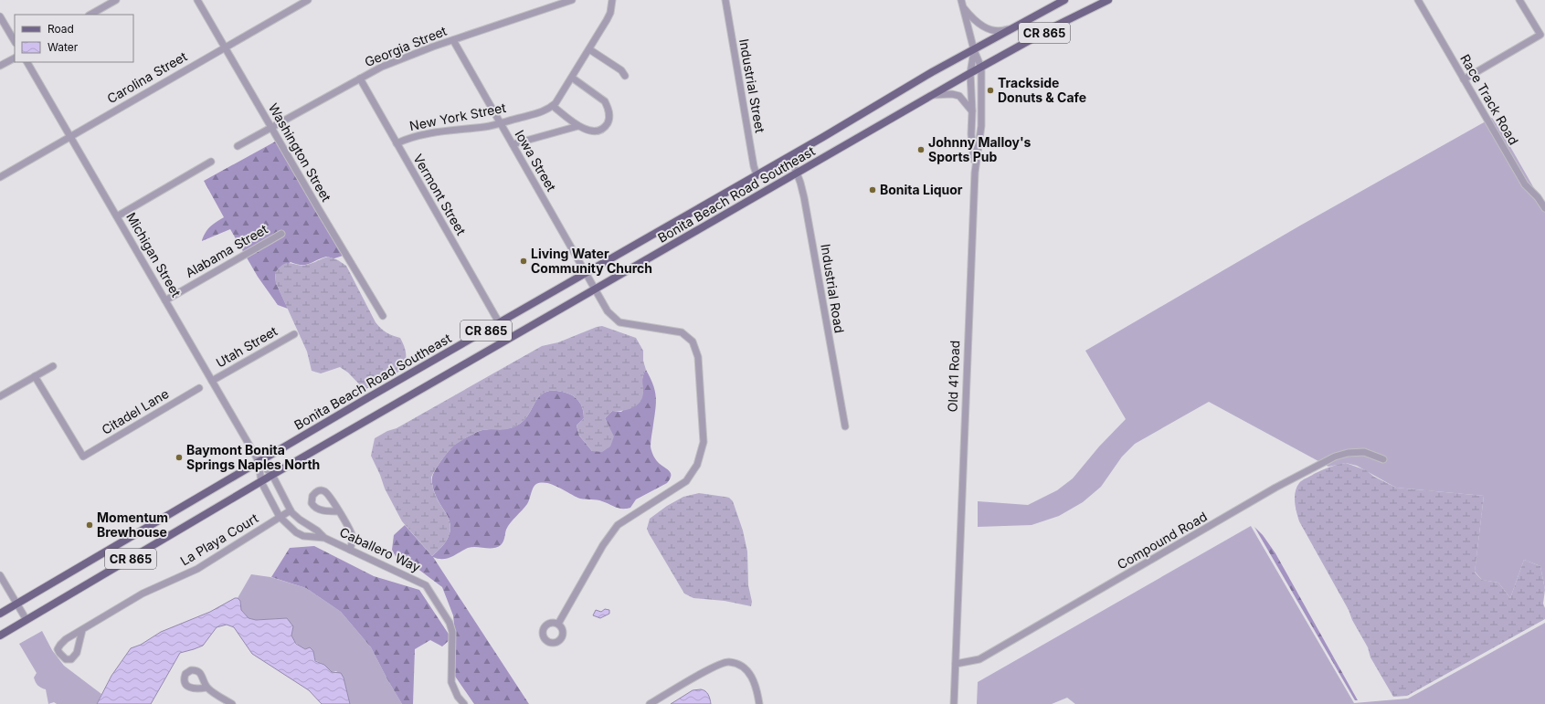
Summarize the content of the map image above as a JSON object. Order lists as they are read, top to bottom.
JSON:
{
  "streets": {
    "main road": ["CR 865", "Bonita Beach Road Southeast"],
    "street": [
      "Georgia Street",
      "Carolina Street",
      "Industrial Street",
      "Race Track Road",
      "New York Street",
      "Washington Street",
      "Iowa Street",
      "Vermont Street",
      "Alabama Street",
      "Michigan Street",
      "Industrial Road",
      "Utah Street",
      "Old 41 Road",
      "Citadel Lane",
      "La Playa Court",
      "Compound Road",
      "Caballero Way"
    ]
  },
  "crossings": [
    ["Georgia Street", "Washington Street"],
    ["Georgia Street", "Iowa Street"],
    ["Georgia Street", "Vermont Street"],
    ["Carolina Street", "Washington Street"],
    ["Carolina Street", "Michigan Street"],
    ["Industrial Street", "Bonita Beach Road Southeast"],
    ["New York Street", "Iowa Street"],
    ["New York Street", "Vermont Street"],
    ["Iowa Street", "Bonita Beach Road Southeast"],
    ["Vermont Street", "Bonita Beach Road Southeast"],
    ["Bonita Beach Road Southeast", "Michigan Street"],
    ["Bonita Beach Road Southeast", "Industrial Road"],
    ["Bonita Beach Road Southeast", "Old 41 Road"],
    ["Bonita Beach Road Southeast", "Caballero Way"],
    ["Alabama Street", "Michigan Street"],
    ["Michigan Street", "Utah Street"],
    ["Michigan Street", "Caballero Way"],
    ["Old 41 Road", "Compound Road"],
    ["La Playa Court", "Caballero Way"]
  ],
  "places": [
    "Trackside Donuts & Cafe",
    "Johnny Malloy's Sports Pub",
    "Bonita Liquor",
    "Living Water Community Church",
    "Baymont Bonita Springs Naples North",
    "Momentum Brewhouse"
  ],
  "legend": ["Road", "Water"]
}
